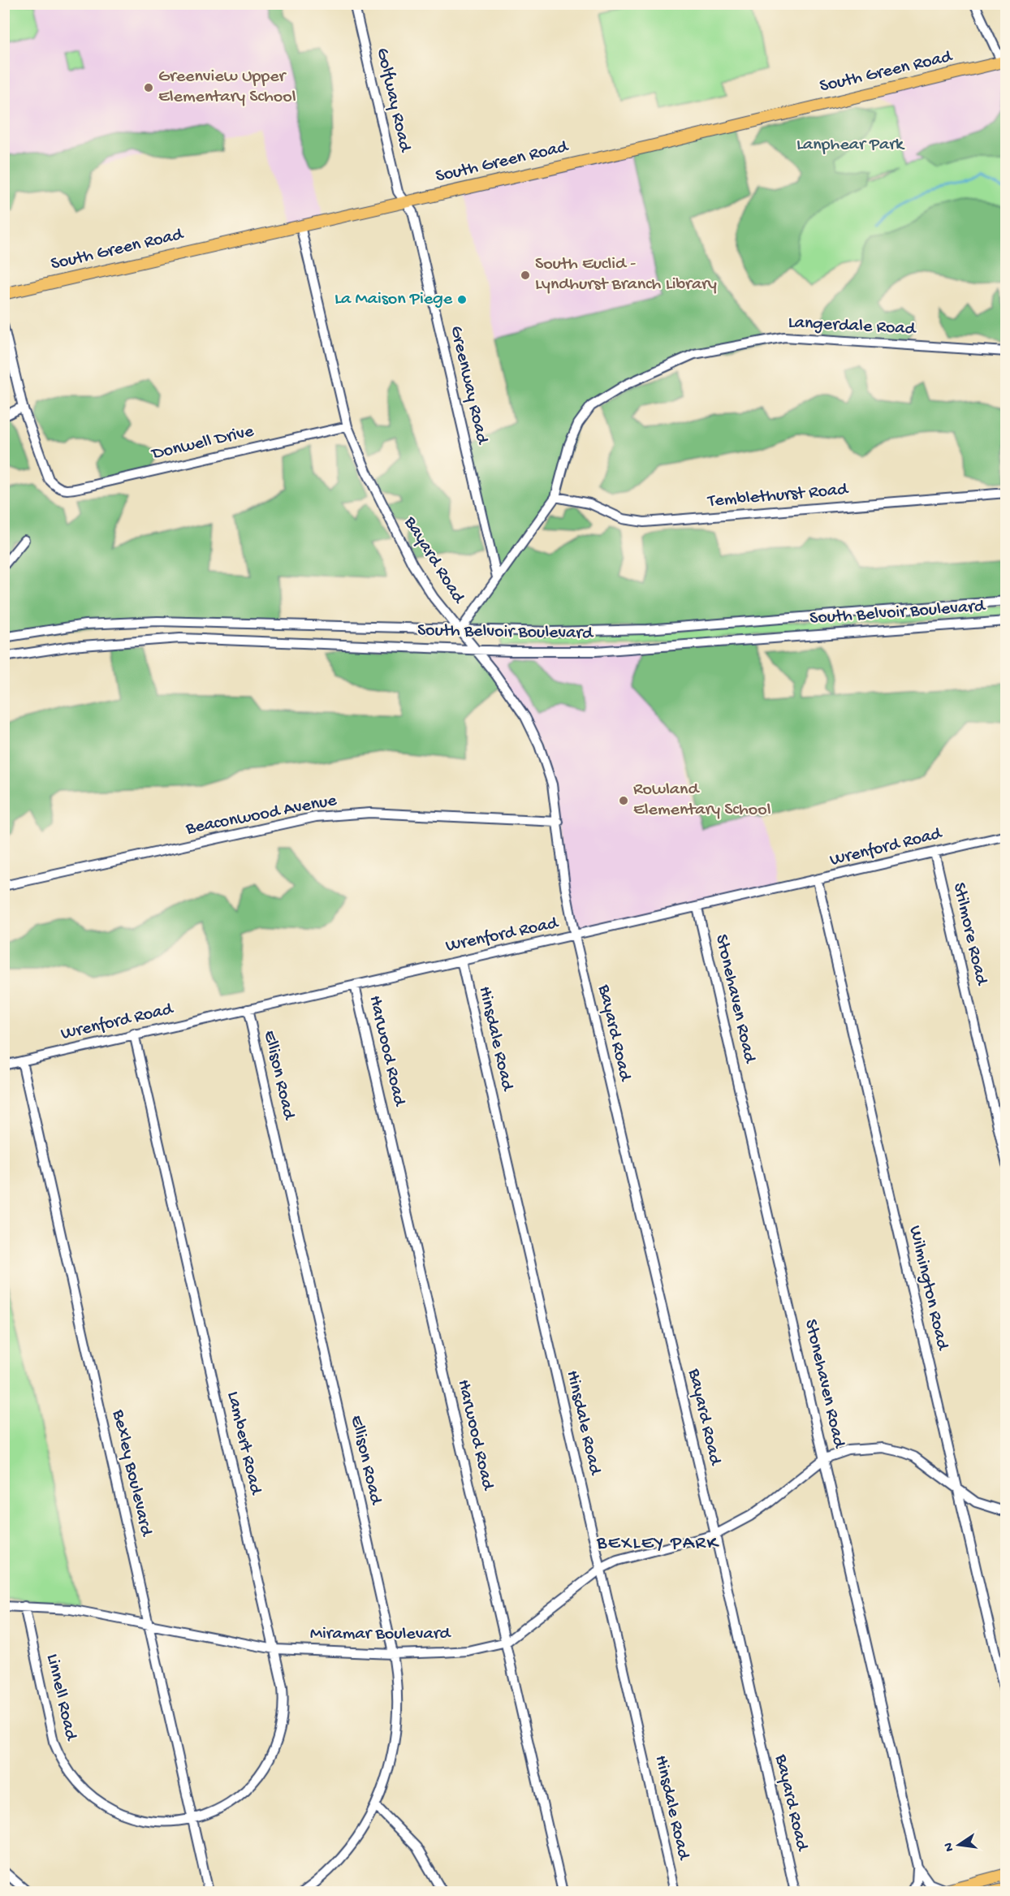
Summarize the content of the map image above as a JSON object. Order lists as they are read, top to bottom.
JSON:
{
  "streets": {
    "main road": ["South Green Road"],
    "street": [
      "Golfway Road",
      "Langerdale Road",
      "Greenway Road",
      "Donwell Drive",
      "Temblethurst Road",
      "Bayard Road",
      "South Belvoir Boulevard",
      "Beaconwood Avenue",
      "Wrenford Road",
      "Stilmore Road",
      "Stonehaven Road",
      "Hinsdale Road",
      "Harwood Road",
      "Ellison Road",
      "Wilmington Road",
      "Lambert Road",
      "Bexley Boulevard",
      "Miramar Boulevard",
      "Linnell Road"
    ]
  },
  "crossings": [
    ["South Green Road", "Golfway Road"],
    ["South Green Road", "Greenway Road"],
    ["South Green Road", "Bayard Road"],
    ["Golfway Road", "Greenway Road"],
    ["Langerdale Road", "Greenway Road"],
    ["Langerdale Road", "Temblethurst Road"],
    ["Langerdale Road", "Bayard Road"],
    ["Langerdale Road", "South Belvoir Boulevard"],
    ["Donwell Drive", "Bayard Road"],
    ["Bayard Road", "South Belvoir Boulevard"],
    ["Bayard Road", "Beaconwood Avenue"],
    ["Bayard Road", "Wrenford Road"],
    ["Bayard Road", "Miramar Boulevard"],
    ["Wrenford Road", "Stilmore Road"],
    ["Wrenford Road", "Stonehaven Road"],
    ["Wrenford Road", "Hinsdale Road"],
    ["Wrenford Road", "Harwood Road"],
    ["Wrenford Road", "Ellison Road"],
    ["Wrenford Road", "Wilmington Road"],
    ["Wrenford Road", "Lambert Road"],
    ["Wrenford Road", "Bexley Boulevard"],
    ["Stonehaven Road", "Miramar Boulevard"],
    ["Hinsdale Road", "Miramar Boulevard"],
    ["Harwood Road", "Miramar Boulevard"],
    ["Ellison Road", "Miramar Boulevard"],
    ["Wilmington Road", "Miramar Boulevard"],
    ["Lambert Road", "Bexley Boulevard"],
    ["Lambert Road", "Miramar Boulevard"],
    ["Lambert Road", "Linnell Road"],
    ["Bexley Boulevard", "Miramar Boulevard"],
    ["Bexley Boulevard", "Linnell Road"],
    ["Miramar Boulevard", "Linnell Road"]
  ],
  "districts": ["BEXLEY PARK"],
  "parks": ["Lanphear Park"],
  "places": [
    "Greenview Upper Elementary School",
    "South Euclid - Lyndhurst Branch Library",
    "La Maison Piege",
    "Rowland Elementary School"
  ],
  "north": "left"
}
